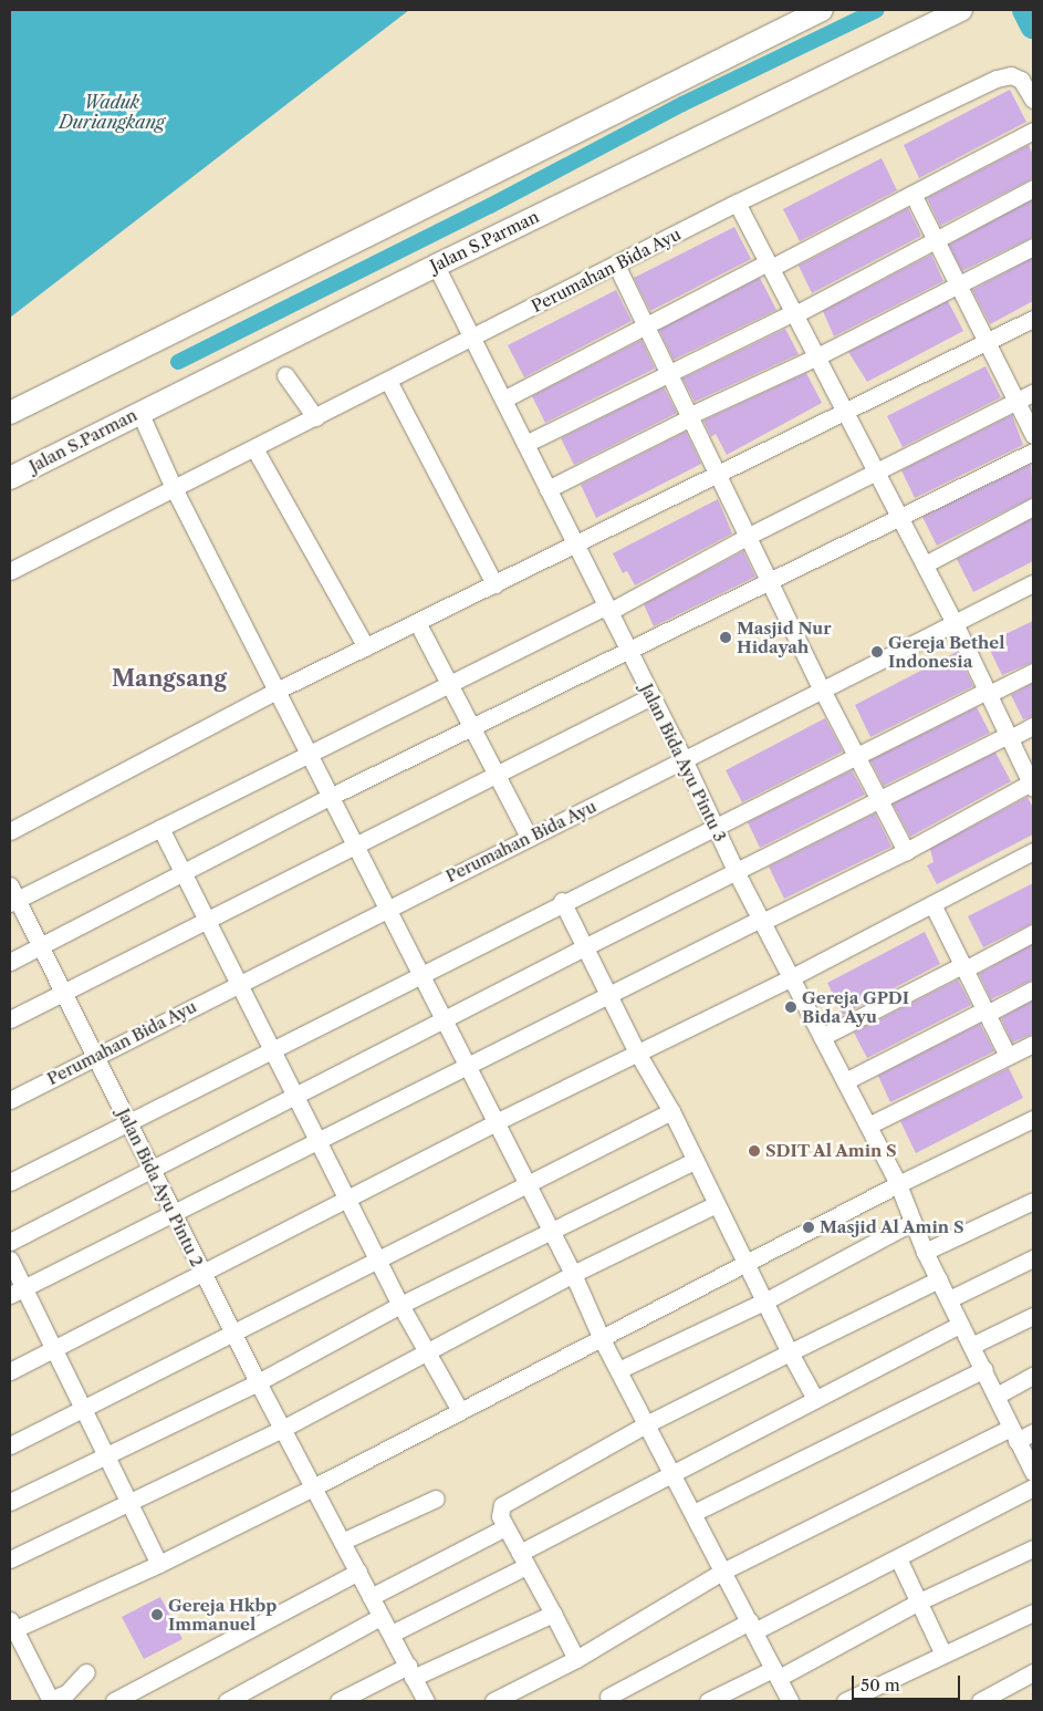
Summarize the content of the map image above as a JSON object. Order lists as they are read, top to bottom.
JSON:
{
  "streets": {
    "main road": ["Jalan S.Parman"],
    "street": ["Perumahan Bida Ayu", "Jalan Bida Ayu Pintu 3", "Jalan Bida Ayu Pintu 2"]
  },
  "crossings": [
    ["Jalan S.Parman", "Jalan Bida Ayu Pintu 3"],
    ["Perumahan Bida Ayu", "Jalan Bida Ayu Pintu 3"],
    ["Perumahan Bida Ayu", "Jalan Bida Ayu Pintu 2"]
  ],
  "districts": ["Mangsang"],
  "water": ["Waduk Duriangkang"],
  "places": [
    "Masjid Nur Hidayah",
    "Gereja Bethel Indonesia",
    "Gereja GPDI Bida Ayu",
    "SDIT Al Amin S",
    "Masjid Al Amin S",
    "Gereja Hkbp Immanuel"
  ],
  "scale_bar": "50 m"
}
